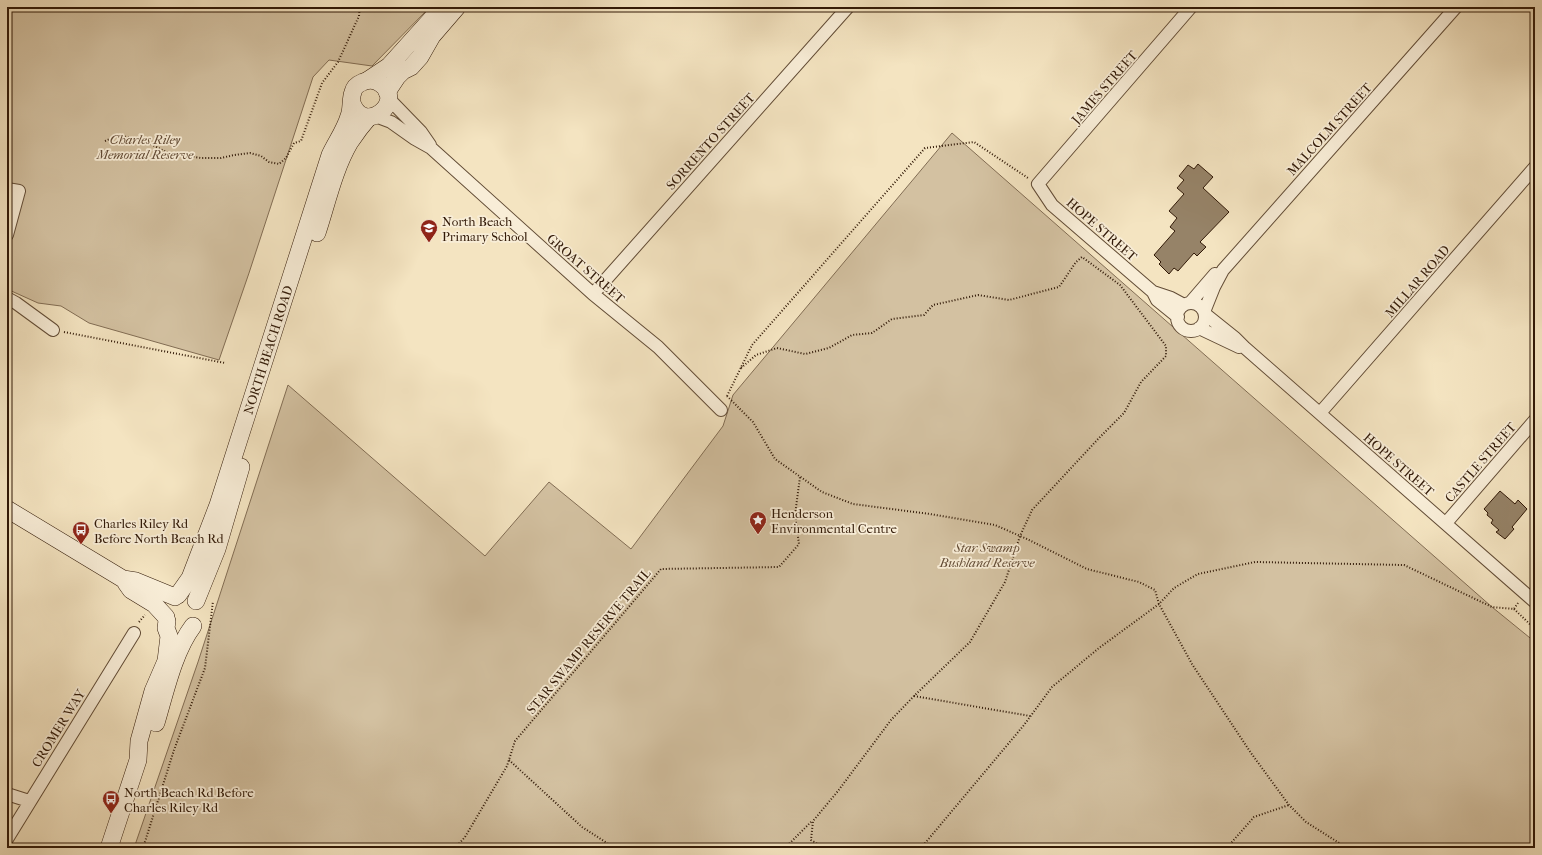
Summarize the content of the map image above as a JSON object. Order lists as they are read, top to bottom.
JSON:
{
  "streets": {
    "main road": ["NORTH BEACH ROAD"],
    "street": [
      "JAMES STREET",
      "MALCOLM STREET",
      "SORRENTO STREET",
      "HOPE STREET",
      "GROAT STREET",
      "MILLAR ROAD",
      "CASTLE STREET",
      "CROMER WAY"
    ],
    "path": ["STAR SWAMP RESERVE TRAIL"]
  },
  "crossings": [
    ["JAMES STREET", "HOPE STREET"],
    ["MALCOLM STREET", "HOPE STREET"],
    ["SORRENTO STREET", "GROAT STREET"],
    ["HOPE STREET", "MILLAR ROAD"],
    ["HOPE STREET", "CASTLE STREET"],
    ["GROAT STREET", "NORTH BEACH ROAD"]
  ],
  "parks": ["Charles Riley Memorial Reserve", "Star Swamp Bushland Reserve"],
  "places": {
    "school or university": ["North Beach Primary School"],
    "place": ["Henderson Environmental Centre"],
    "bus stop": ["Charles Riley Rd Before North Beach Rd", "North Beach Rd Before Charles Riley Rd"]
  }
}
